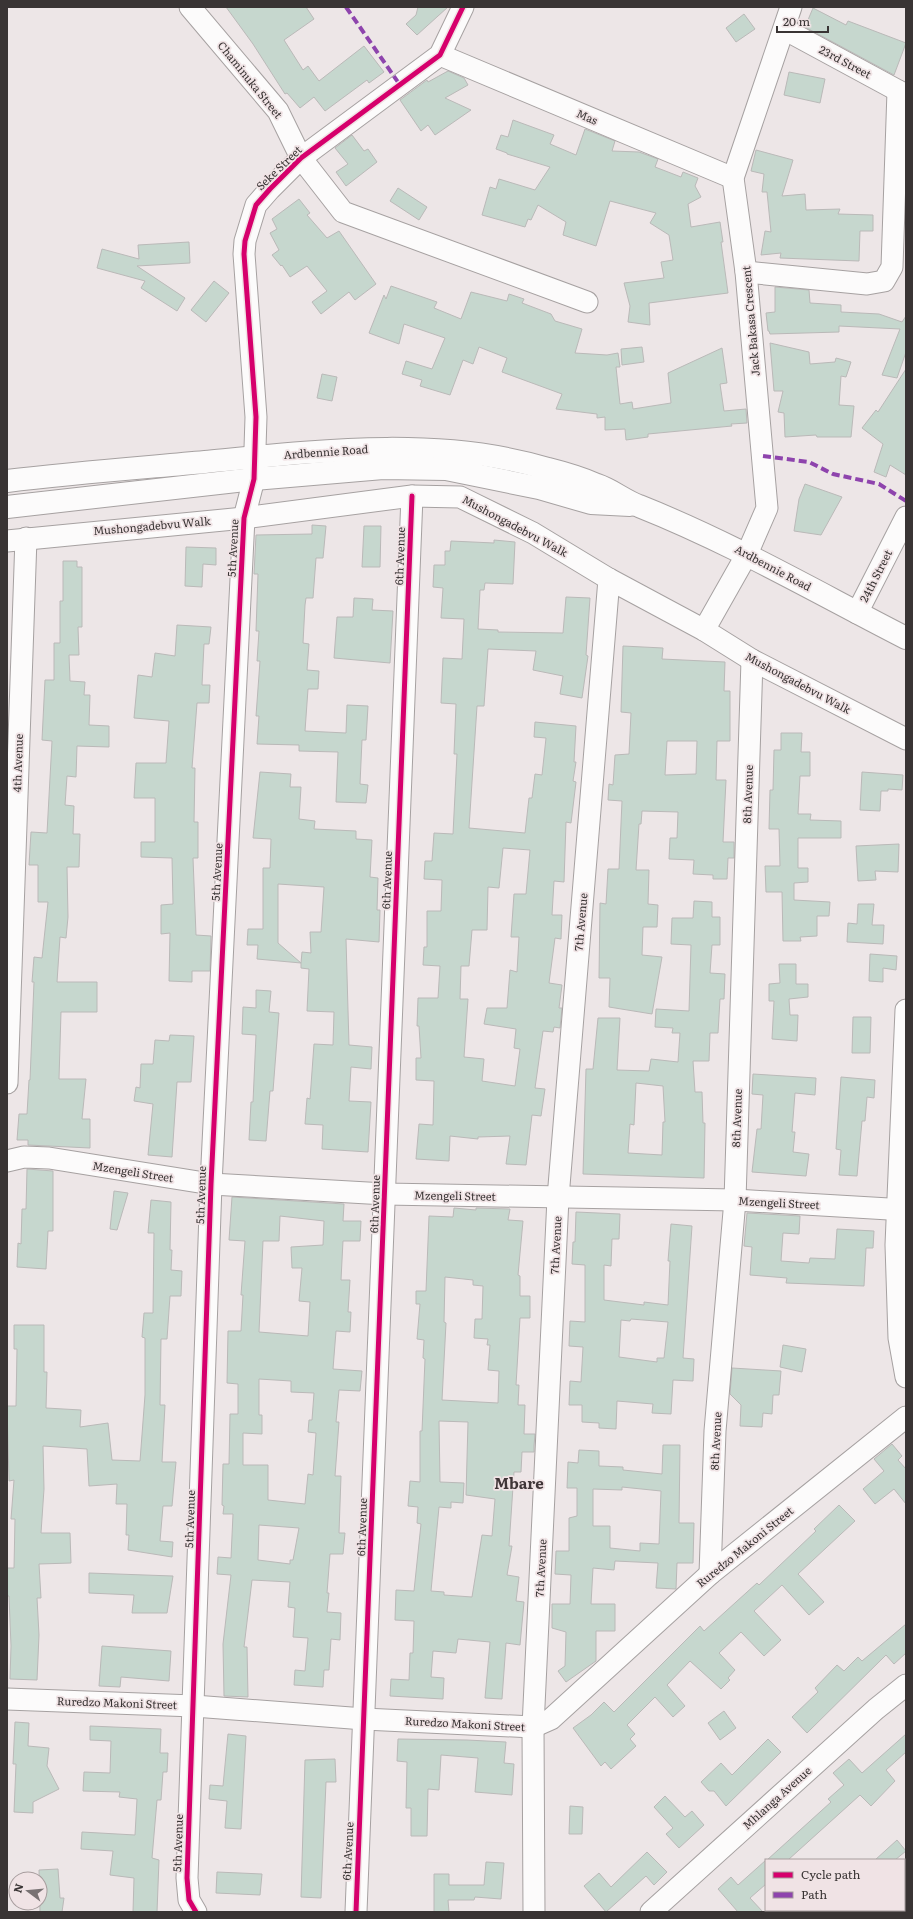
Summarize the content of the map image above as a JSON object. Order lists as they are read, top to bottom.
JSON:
{
  "streets": {
    "main road": ["Ardbennie Road"],
    "street": [
      "23rd Street",
      "Chaminuka Street",
      "Mas",
      "Seke Street",
      "Jack Bakasa Crescent",
      "Mushongadebvu Walk",
      "5th Avenue",
      "6th Avenue",
      "24th Street",
      "4th Avenue",
      "8th Avenue",
      "7th Avenue",
      "Mzengeli Street",
      "Ruredzo Makoni Street",
      "Mhlanga Avenue"
    ]
  },
  "crossings": [
    ["23rd Street", "Jack Bakasa Crescent"],
    ["Chaminuka Street", "Seke Street"],
    ["Mas", "Seke Street"],
    ["Mas", "Jack Bakasa Crescent"],
    ["Seke Street", "Ardbennie Road"],
    ["Seke Street", "5th Avenue"],
    ["Jack Bakasa Crescent", "Ardbennie Road"],
    ["Jack Bakasa Crescent", "Mushongadebvu Walk"],
    ["Ardbennie Road", "5th Avenue"],
    ["Ardbennie Road", "24th Street"],
    ["Mushongadebvu Walk", "5th Avenue"],
    ["Mushongadebvu Walk", "6th Avenue"],
    ["Mushongadebvu Walk", "4th Avenue"],
    ["Mushongadebvu Walk", "8th Avenue"],
    ["Mushongadebvu Walk", "7th Avenue"],
    ["5th Avenue", "Mzengeli Street"],
    ["5th Avenue", "Ruredzo Makoni Street"],
    ["6th Avenue", "Mzengeli Street"],
    ["6th Avenue", "Ruredzo Makoni Street"],
    ["8th Avenue", "Mzengeli Street"],
    ["8th Avenue", "Ruredzo Makoni Street"],
    ["7th Avenue", "Mzengeli Street"],
    ["7th Avenue", "Ruredzo Makoni Street"]
  ],
  "districts": ["Mbare"],
  "legend": ["Cycle path", "Path"],
  "scale_bar": "20 m",
  "north": "left"
}
